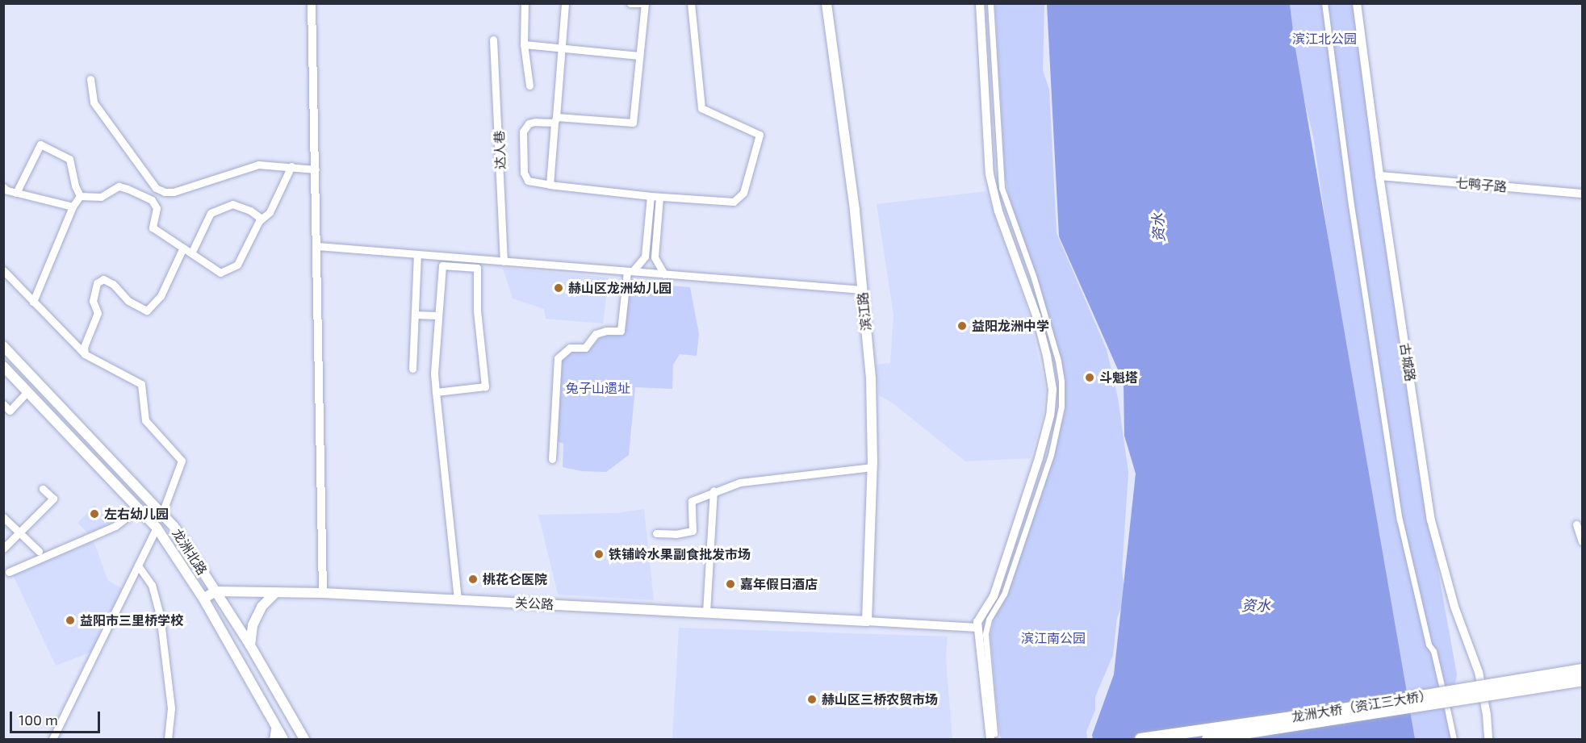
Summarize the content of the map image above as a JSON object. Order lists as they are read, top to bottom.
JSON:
{
  "streets": {
    "main road": [
      "滨江路",
      "龙洲北路",
      "关公路",
      "龙洲大桥（资江三大桥）"
    ],
    "street": ["达人巷", "七鸭子路", "古城路"]
  },
  "crossings": [
    ["七鸭子路", "古城路"],
    ["滨江路", "关公路"],
    ["龙洲北路", "关公路"]
  ],
  "water": ["资水"],
  "parks": ["滨江北公园", "兔子山遗址", "滨江南公园"],
  "places": [
    "赫山区龙洲幼儿园",
    "益阳龙洲中学",
    "斗魁塔",
    "左右幼儿园",
    "铁铺岭水果副食批发市场",
    "桃花仑医院",
    "嘉年假日酒店",
    "益阳市三里桥学校",
    "赫山区三桥农贸市场"
  ],
  "scale_bar": "100 m"
}
